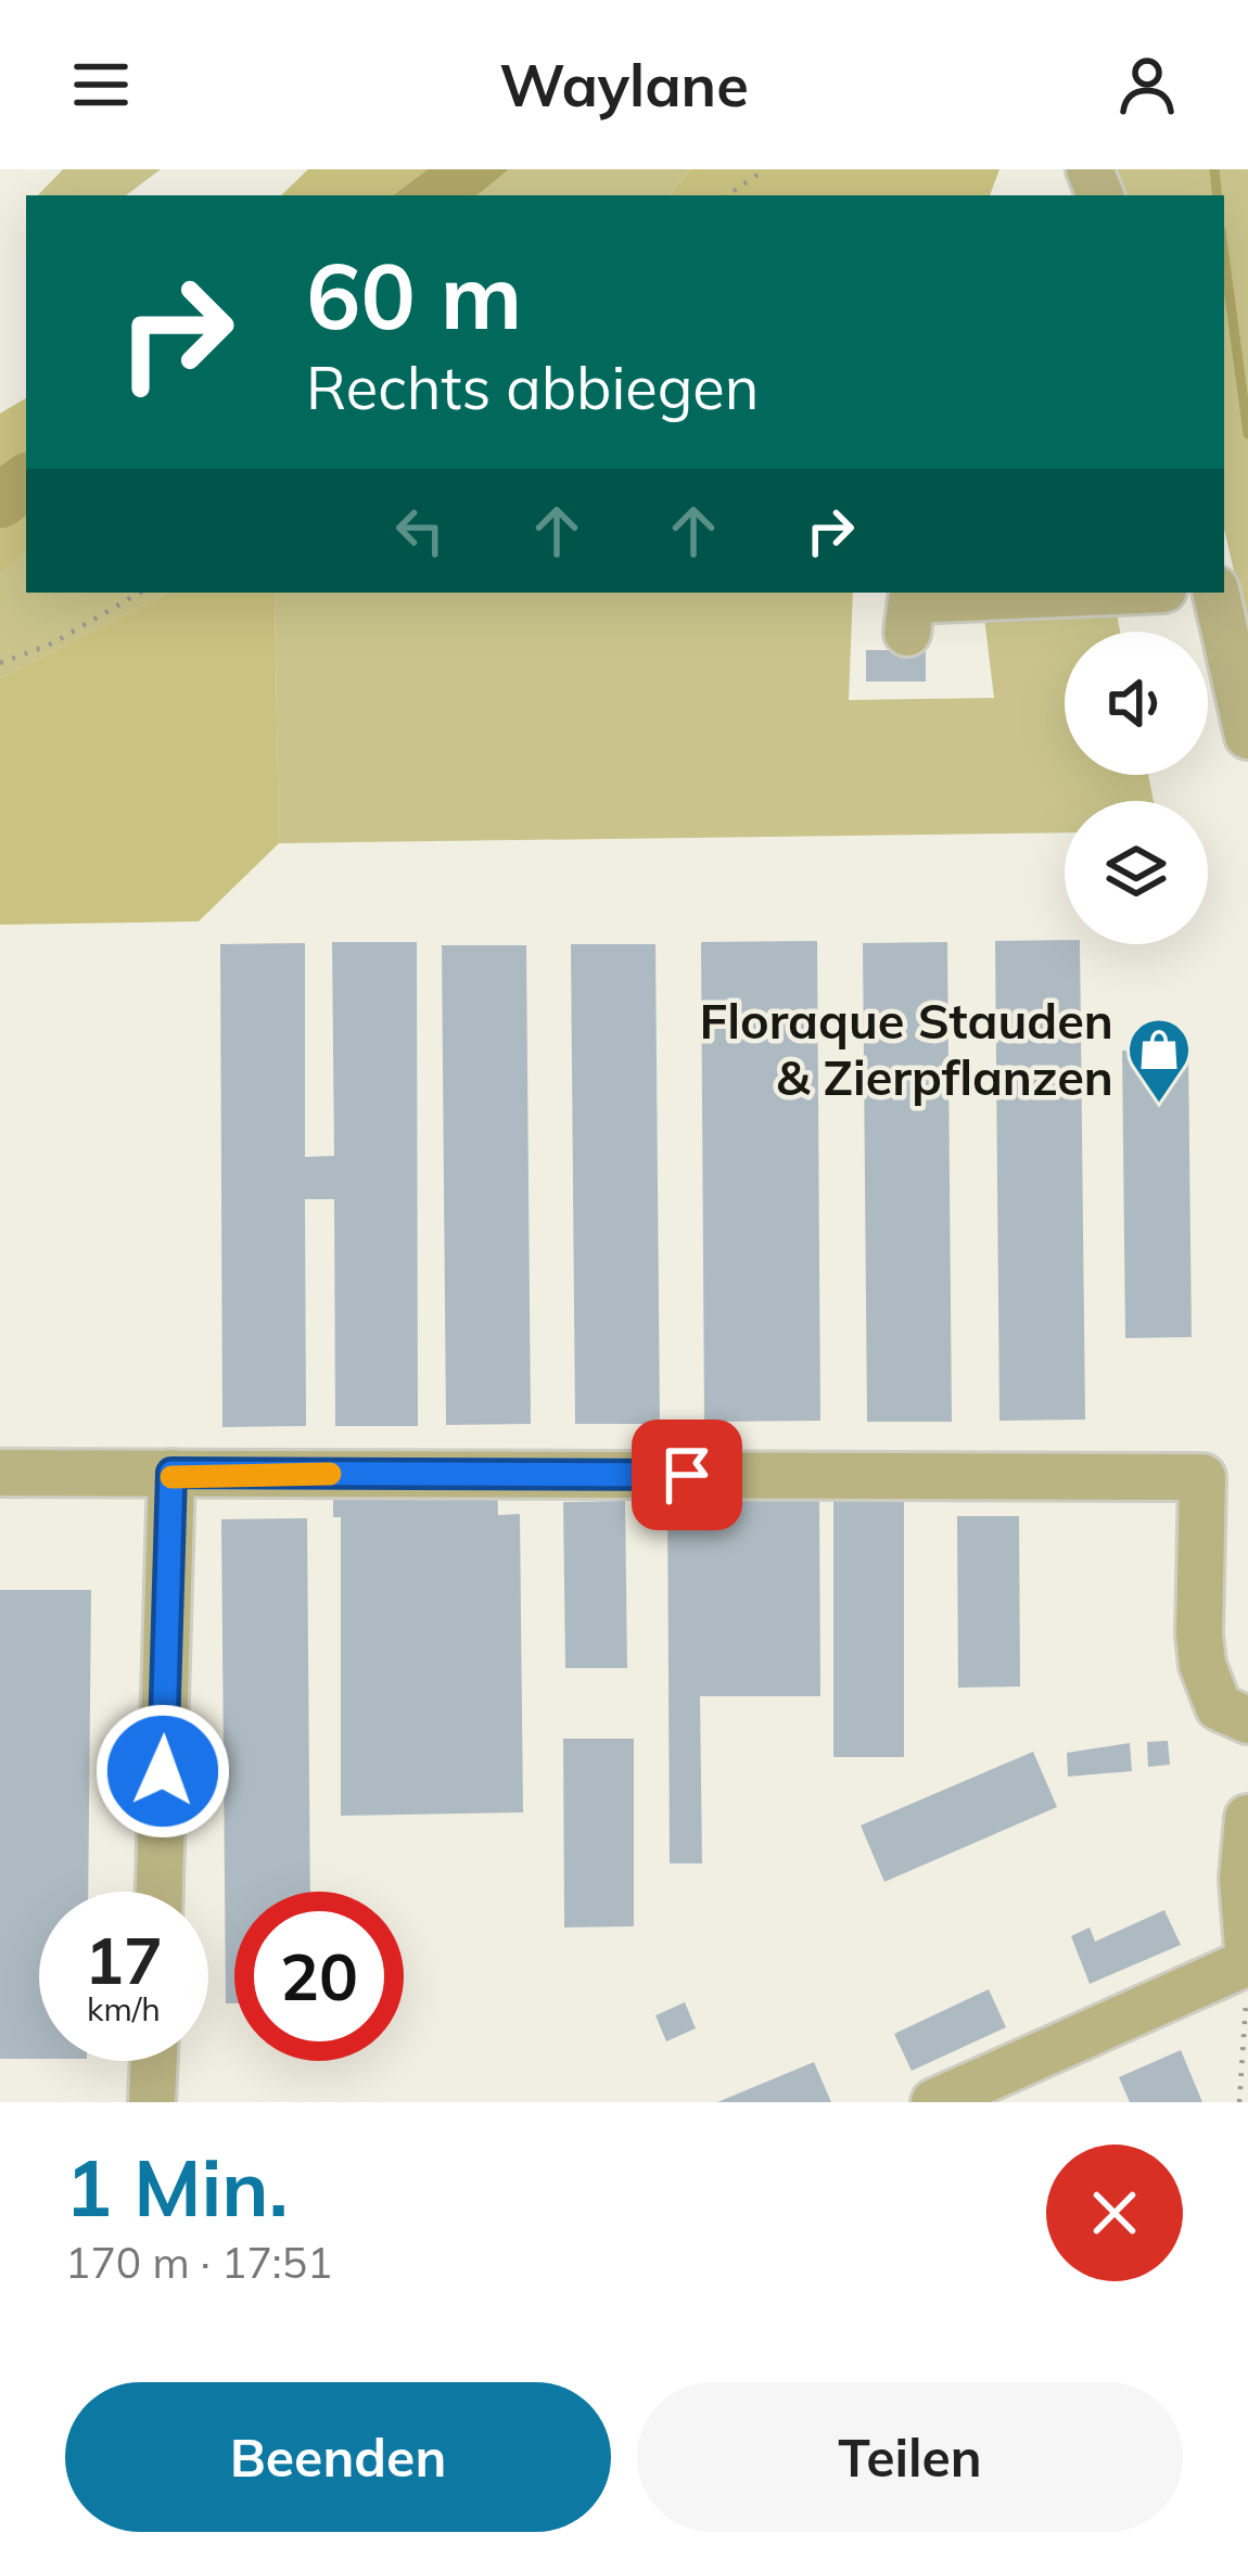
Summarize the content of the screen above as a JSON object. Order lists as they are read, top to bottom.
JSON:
{
  "places": {
    "shop": ["Floraque Stauden & Zierpflanzen"]
  },
  "page": {
    "header": "Waylane",
    "turn": ["60 m", "Rechts abbiegen"],
    "speed": "17 km/h",
    "limit": "20",
    "heading": ["1 Min.", "170 m · 17:51"],
    "buttons": ["Beenden", "Teilen"]
  }
}
